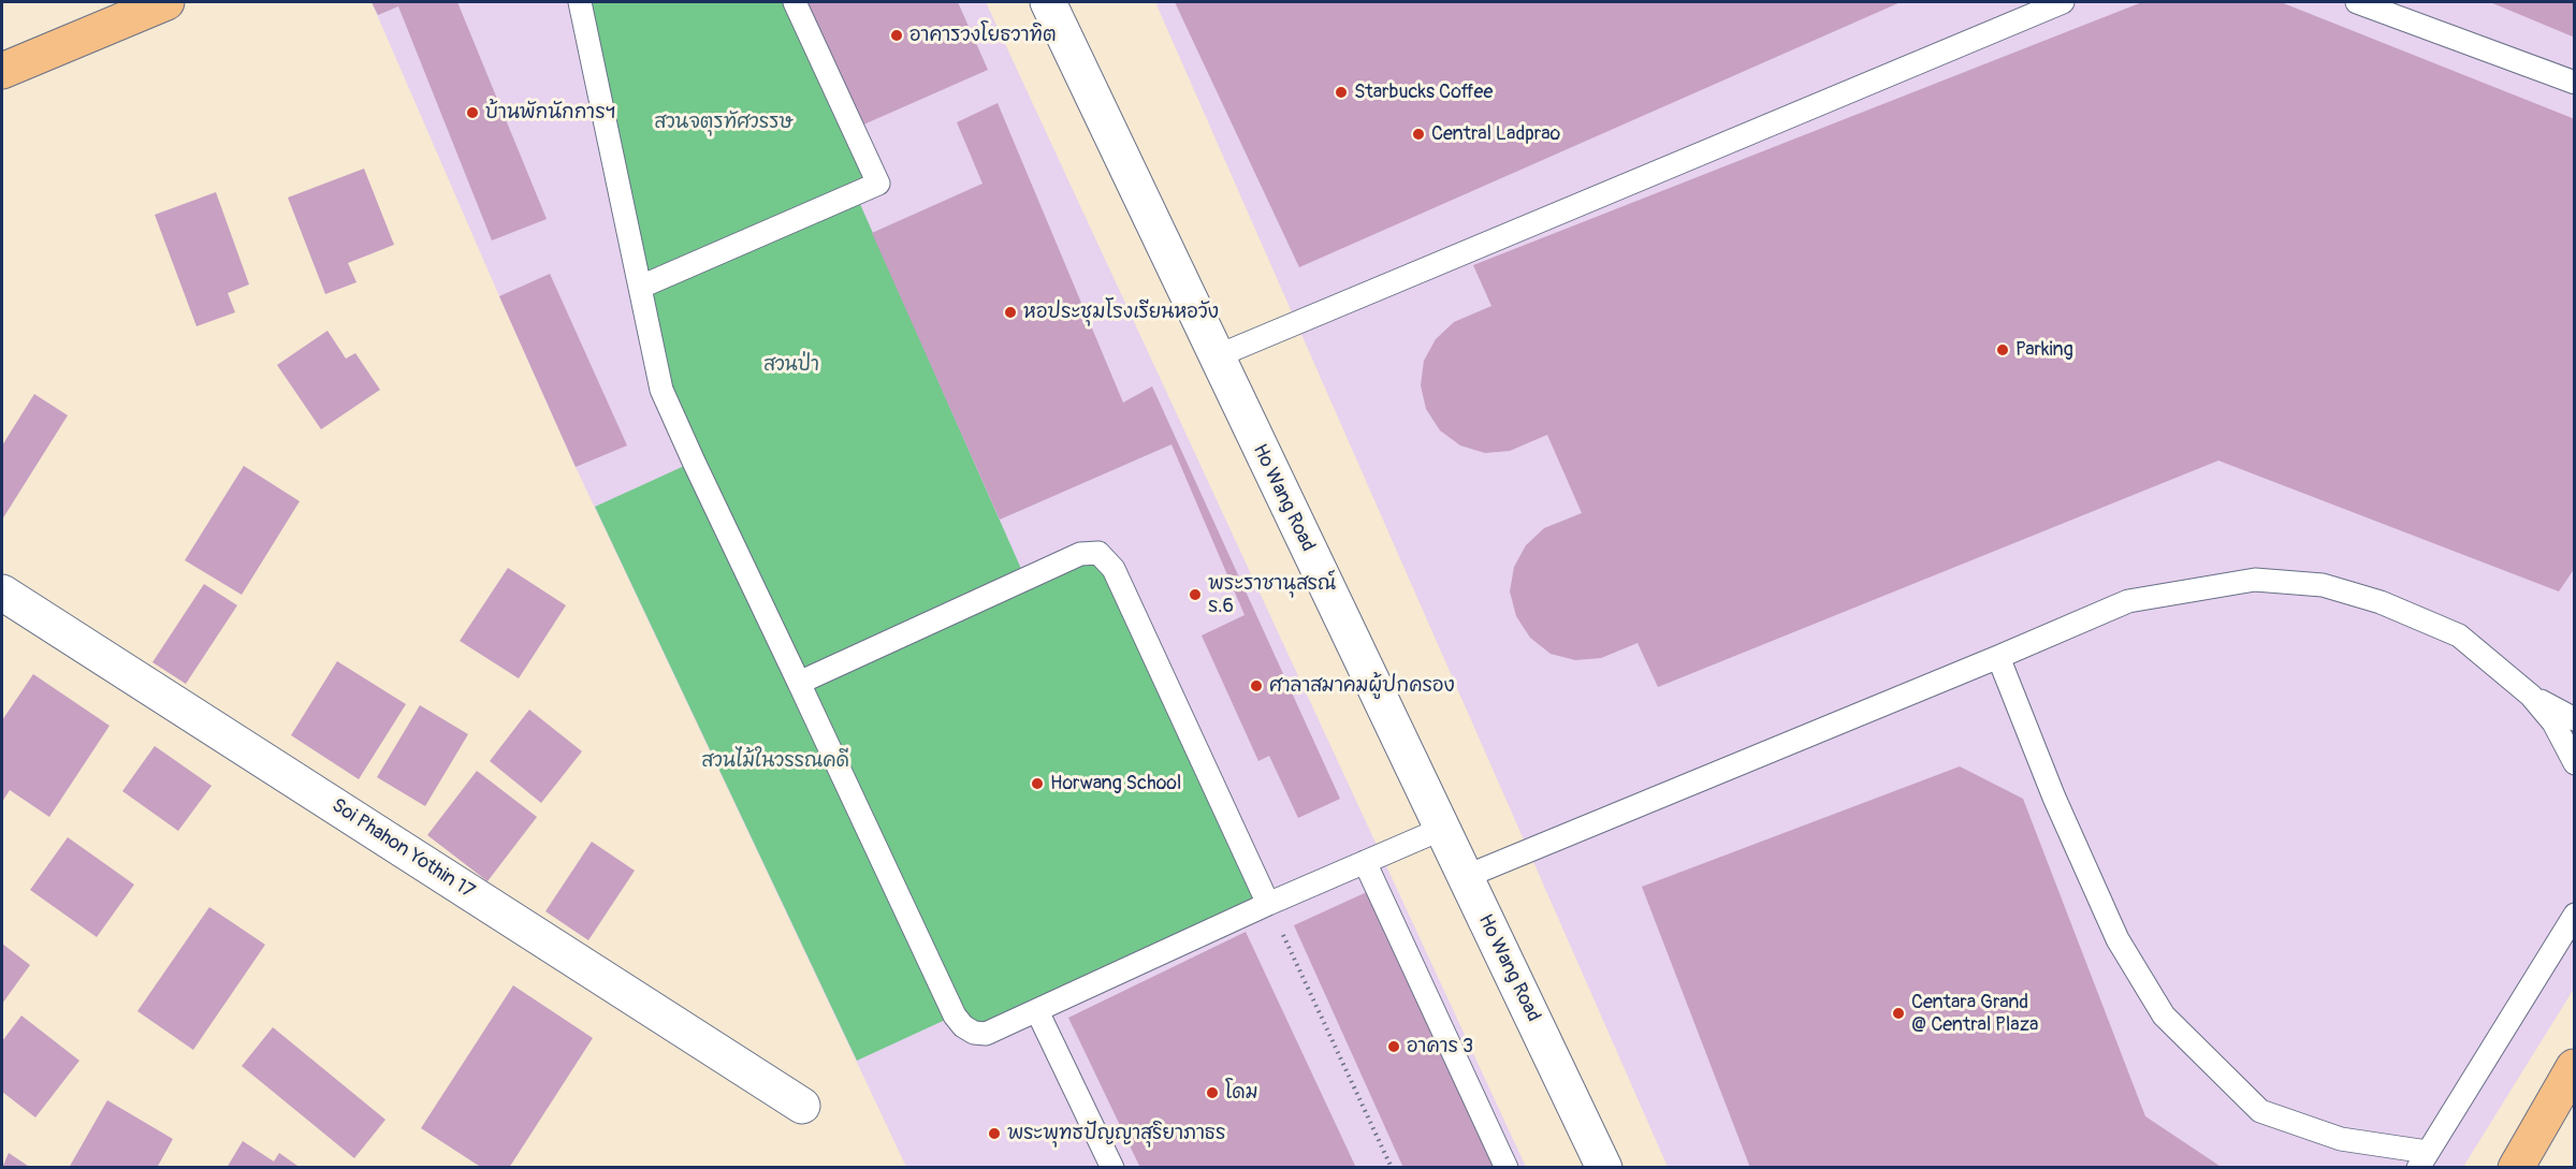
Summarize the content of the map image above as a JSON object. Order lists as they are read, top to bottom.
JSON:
{
  "streets": {
    "street": ["Ho Wang Road", "Soi Phahon Yothin 17"]
  },
  "parks": ["สวนจตุรทัศวรรษ", "สวนป่า", "สวนไม้ในวรรณคดี"],
  "places": [
    "อาคารวงโยธวาทิต",
    "Starbucks Coffee",
    "บ้านพักนักการฯ",
    "Central Ladprao",
    "หอประชุมโรงเรียนหอวัง",
    "Parking",
    "พระราชานุสรณ์ ร.6",
    "ศาลาสมาคมผู้ปกครอง",
    "Horwang School",
    "Centara Grand @ Central Plaza",
    "อาคาร 3",
    "โดม",
    "พระพุทธปัญญาสุริยาภาธร"
  ]
}
